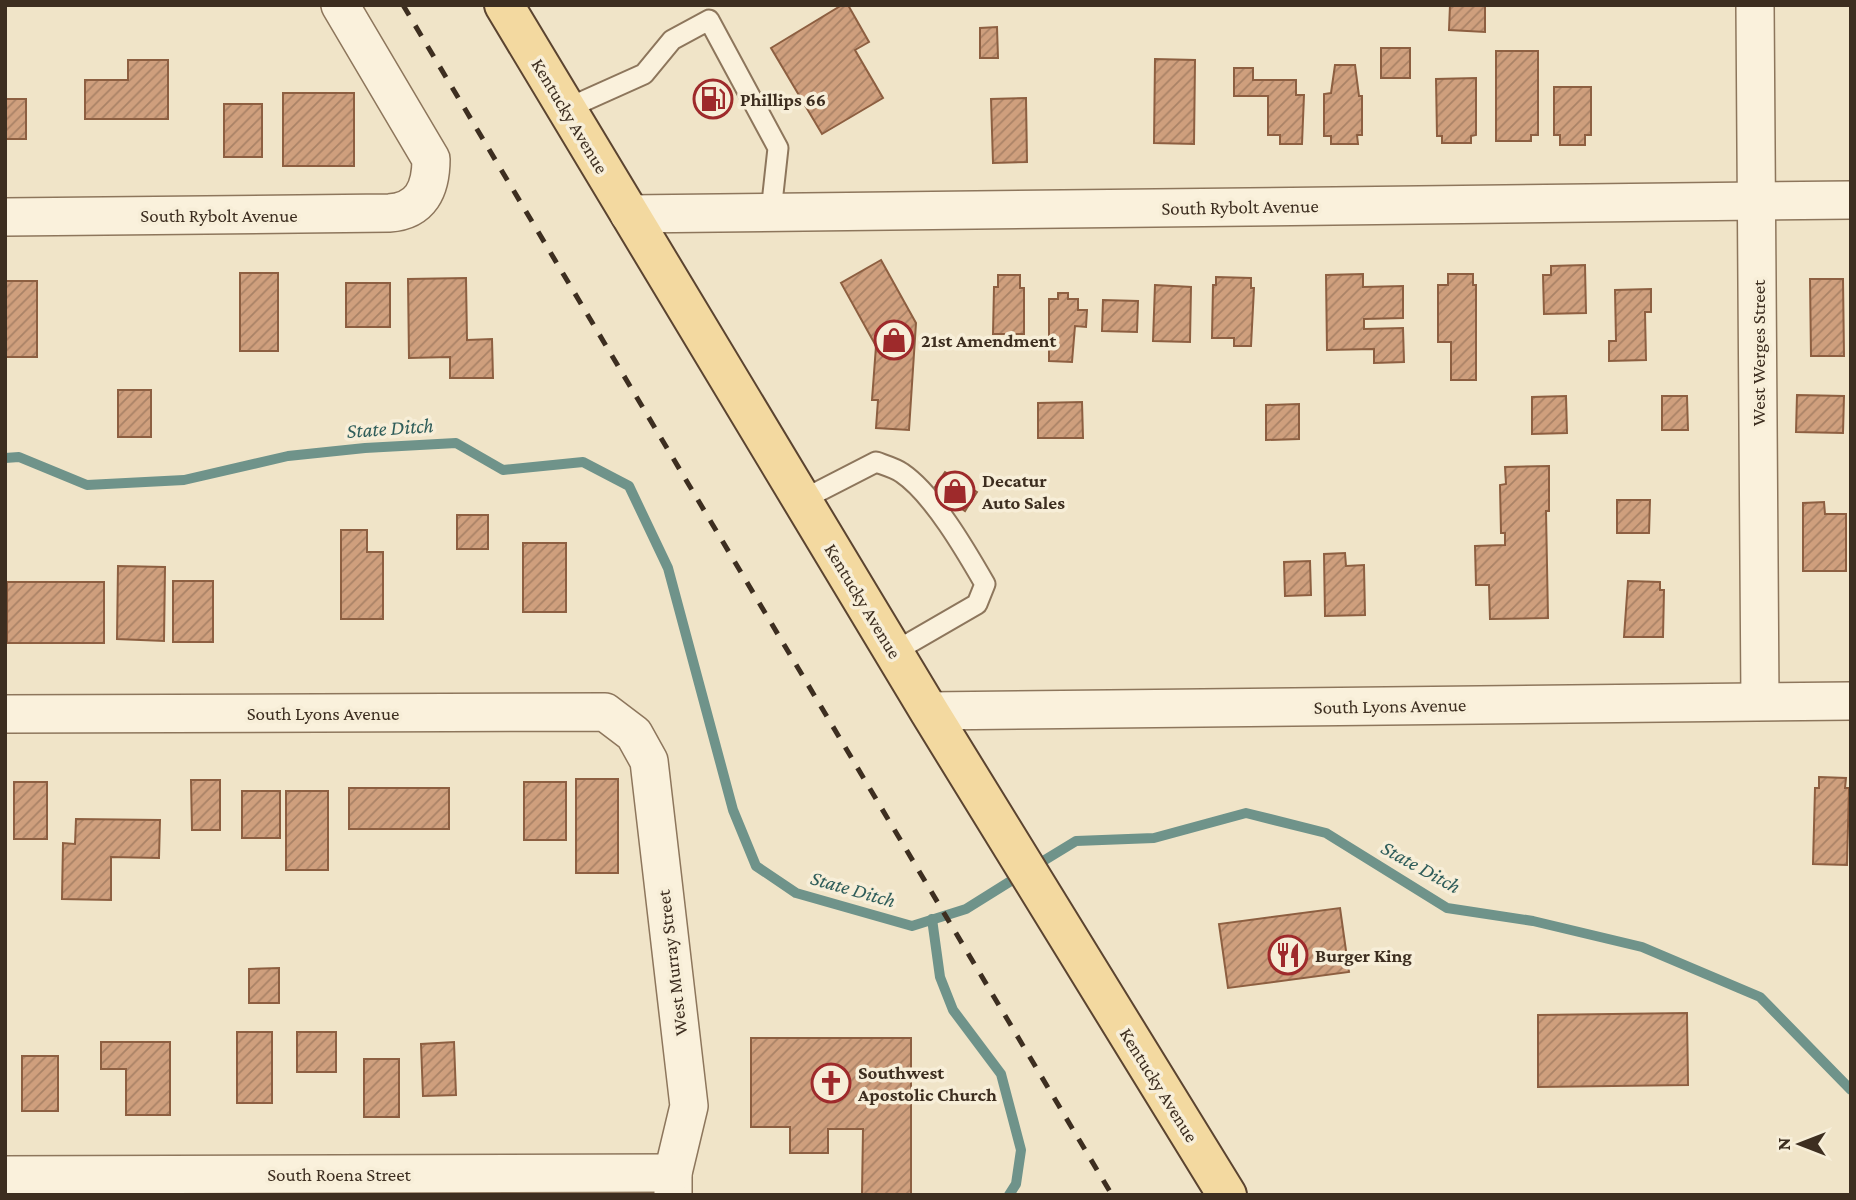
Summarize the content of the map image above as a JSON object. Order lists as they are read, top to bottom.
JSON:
{
  "streets": {
    "main road": ["Kentucky Avenue"],
    "street": [
      "South Rybolt Avenue",
      "West Werges Street",
      "South Lyons Avenue",
      "West Murray Street",
      "South Roena Street"
    ]
  },
  "crossings": [
    ["Kentucky Avenue", "South Rybolt Avenue"],
    ["Kentucky Avenue", "South Lyons Avenue"],
    ["South Rybolt Avenue", "West Werges Street"],
    ["West Werges Street", "South Lyons Avenue"],
    ["South Lyons Avenue", "West Murray Street"],
    ["West Murray Street", "South Roena Street"]
  ],
  "water": ["State Ditch"],
  "places": {
    "fuel station": ["Phillips 66"],
    "shop": ["21st Amendment", "Decatur Auto Sales"],
    "restaurant": ["Burger King"],
    "church": ["Southwest Apostolic Church"]
  },
  "north": "left"
}
